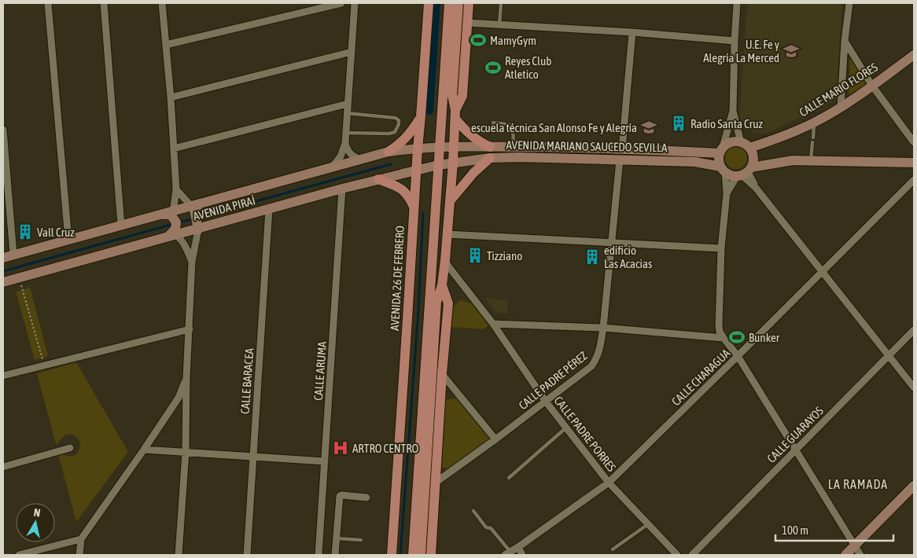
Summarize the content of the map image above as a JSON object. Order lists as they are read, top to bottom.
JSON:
{
  "streets": {
    "main road": ["AVENIDA 26 DE FEBRERO"],
    "street": [
      "CALLE MARIO FLORES",
      "AVENIDA MARIANO SAUCEDO SEVILLA",
      "AVENIDA PIRAÍ",
      "CALLE ARUMA",
      "CALLE CHARAGUA",
      "CALLE PADRE PÉREZ",
      "CALLE BARACEA",
      "CALLE PADRE PORRES",
      "CALLE GUARAYOS"
    ]
  },
  "crossings": [
    ["CALLE MARIO FLORES", "AVENIDA MARIANO SAUCEDO SEVILLA"],
    ["AVENIDA MARIANO SAUCEDO SEVILLA", "AVENIDA PIRAÍ"],
    ["AVENIDA MARIANO SAUCEDO SEVILLA", "CALLE PADRE PÉREZ"],
    ["AVENIDA PIRAÍ", "AVENIDA 26 DE FEBRERO"],
    ["AVENIDA PIRAÍ", "CALLE ARUMA"],
    ["AVENIDA PIRAÍ", "CALLE BARACEA"],
    ["CALLE CHARAGUA", "CALLE PADRE PORRES"],
    ["CALLE PADRE PÉREZ", "CALLE PADRE PORRES"]
  ],
  "districts": ["LA RAMADA"],
  "places": {
    "sports": ["MamyGym", "Reyes Club Atletico", "Bunker"],
    "school or university": ["U.E. Fe y Alegría La Merced", "escuela técnica San Alonso Fe y Alegría"],
    "building": [
      "Radio Santa Cruz",
      "Vall Cruz",
      "Tizziano",
      "edificio Las Acacias"
    ],
    "hospital": ["ARTRO CENTRO"]
  },
  "scale_bar": "100 m",
  "north": "top"
}
